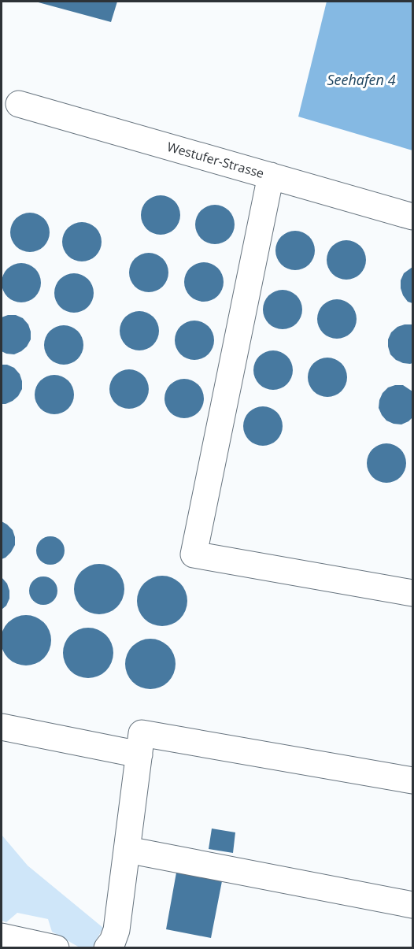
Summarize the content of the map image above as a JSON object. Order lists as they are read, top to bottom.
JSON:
{
  "streets": {
    "lane": ["Westufer-Strasse"]
  },
  "water": ["Seehafen 4"]
}
